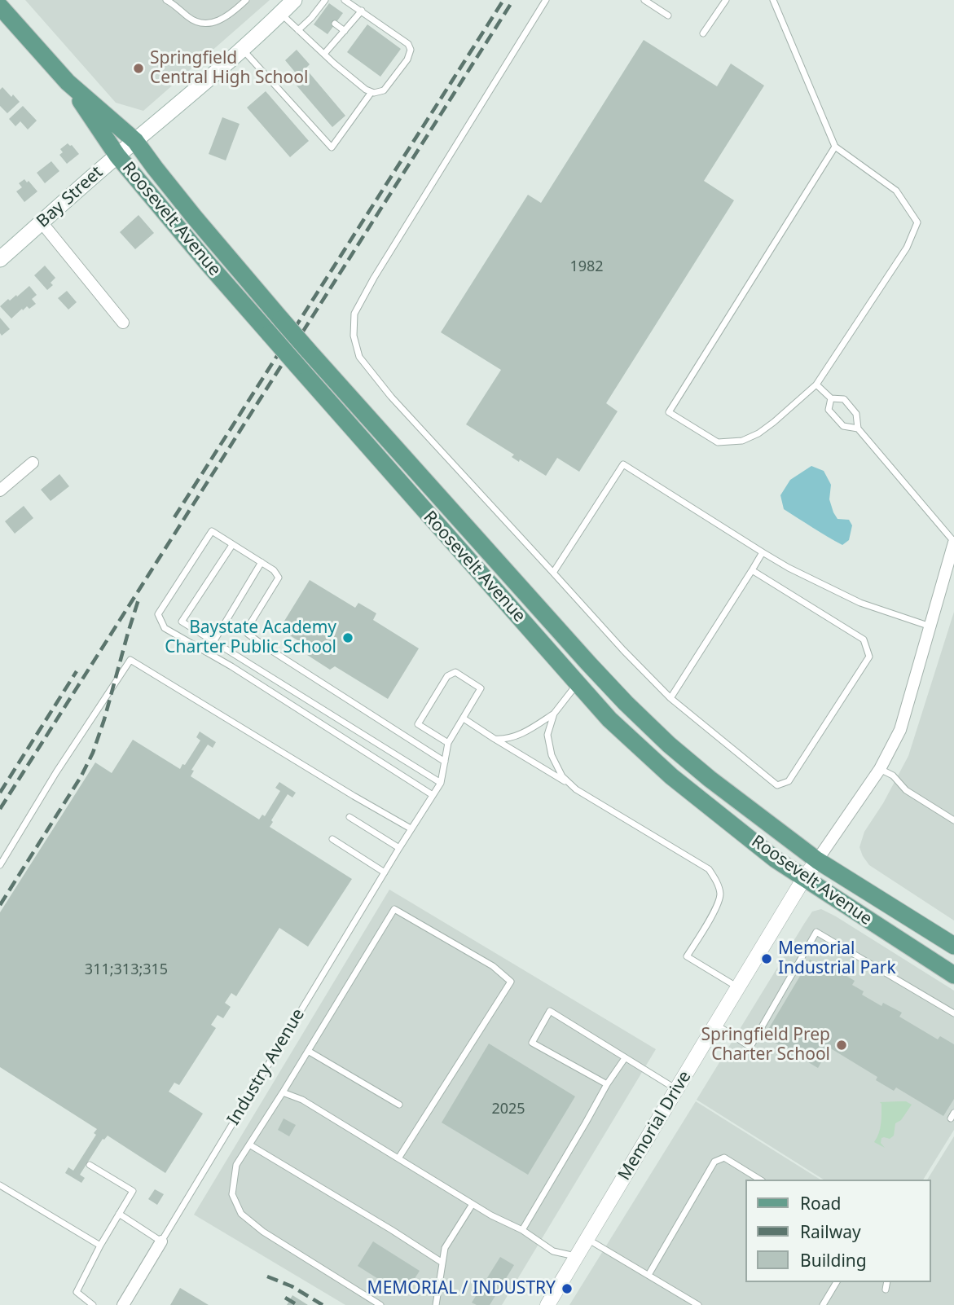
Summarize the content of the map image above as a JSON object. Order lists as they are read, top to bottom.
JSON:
{
  "streets": {
    "main road": ["Bay Street", "Roosevelt Avenue"],
    "street": ["Industry Avenue", "Memorial Drive"]
  },
  "crossings": [
    ["Bay Street", "Roosevelt Avenue"],
    ["Roosevelt Avenue", "Memorial Drive"]
  ],
  "places": [
    "Springfield Central High School",
    "Baystate Academy Charter Public School",
    "Memorial Industrial Park",
    "Springfield Prep Charter School",
    "MEMORIAL / INDUSTRY"
  ],
  "house_numbers": ["1982", "311;313;315", "2025"],
  "legend": ["Road", "Railway", "Building"]
}
